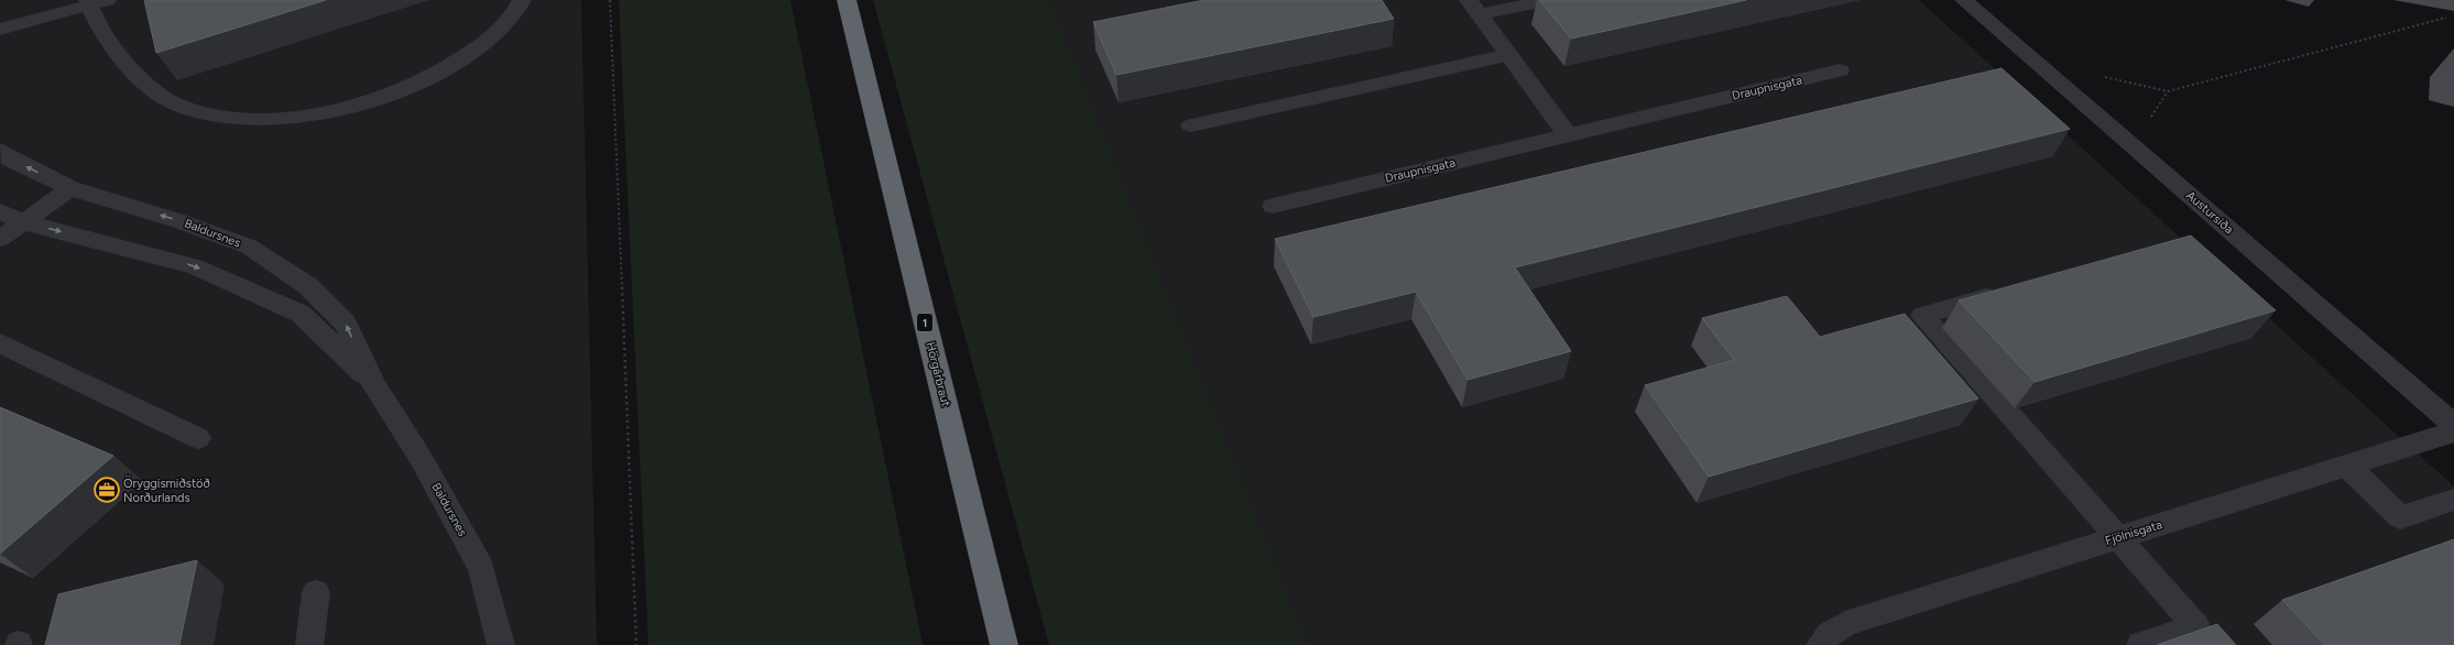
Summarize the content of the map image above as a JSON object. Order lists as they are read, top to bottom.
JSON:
{
  "streets": {
    "highway": ["1", "Hörgárbraut"],
    "street": [
      "Draupnisgata",
      "Austursíða",
      "Baldursnes",
      "Fjölnisgata"
    ]
  },
  "places": {
    "office": ["Öryggismiðstöð Norðurlands"]
  }
}
